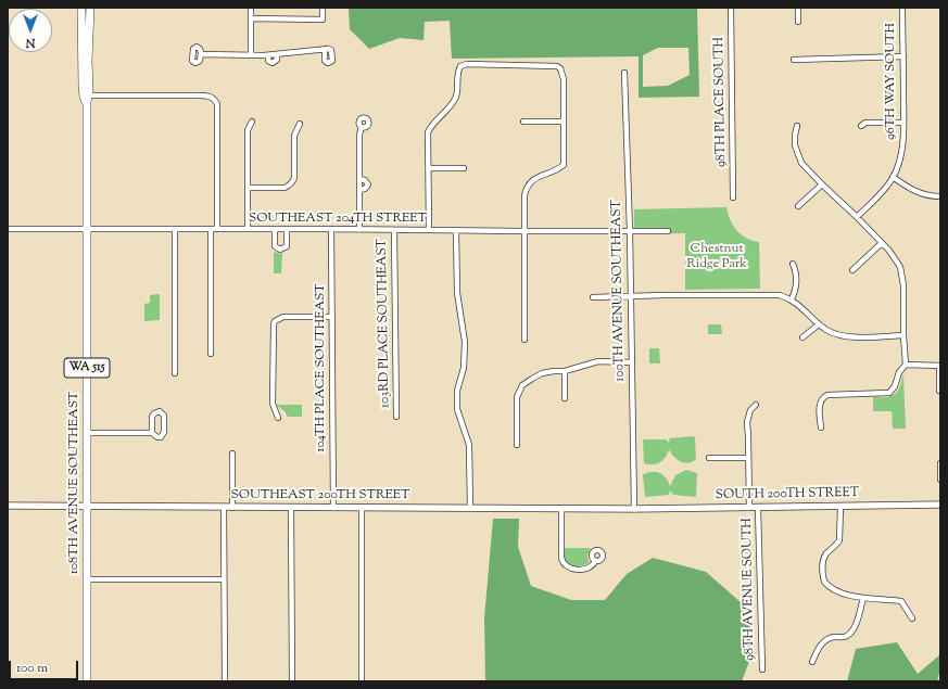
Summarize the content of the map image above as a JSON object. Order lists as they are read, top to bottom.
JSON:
{
  "streets": {
    "main road": ["WA 515", "108TH AVENUE SOUTHEAST"],
    "street": [
      "96TH WAY SOUTH",
      "98TH PLACE SOUTH",
      "SOUTHEAST 204TH STREET",
      "100TH AVENUE SOUTHEAST",
      "103RD PLACE SOUTHEAST",
      "104TH PLACE SOUTHEAST",
      "SOUTH 200TH STREET",
      "SOUTHEAST 200TH STREET",
      "98TH AVENUE SOUTH"
    ]
  },
  "crossings": [
    ["SOUTHEAST 204TH STREET", "100TH AVENUE SOUTHEAST"],
    ["SOUTHEAST 204TH STREET", "103RD PLACE SOUTHEAST"],
    ["SOUTHEAST 204TH STREET", "104TH PLACE SOUTHEAST"],
    ["SOUTHEAST 204TH STREET", "108TH AVENUE SOUTHEAST"],
    ["100TH AVENUE SOUTHEAST", "SOUTH 200TH STREET"],
    ["100TH AVENUE SOUTHEAST", "SOUTHEAST 200TH STREET"],
    ["104TH PLACE SOUTHEAST", "SOUTHEAST 200TH STREET"],
    ["108TH AVENUE SOUTHEAST", "SOUTHEAST 200TH STREET"],
    ["SOUTH 200TH STREET", "SOUTHEAST 200TH STREET"],
    ["SOUTH 200TH STREET", "98TH AVENUE SOUTH"]
  ],
  "parks": ["Chestnut Ridge Park"],
  "scale_bar": "100 m",
  "north": "bottom"
}
